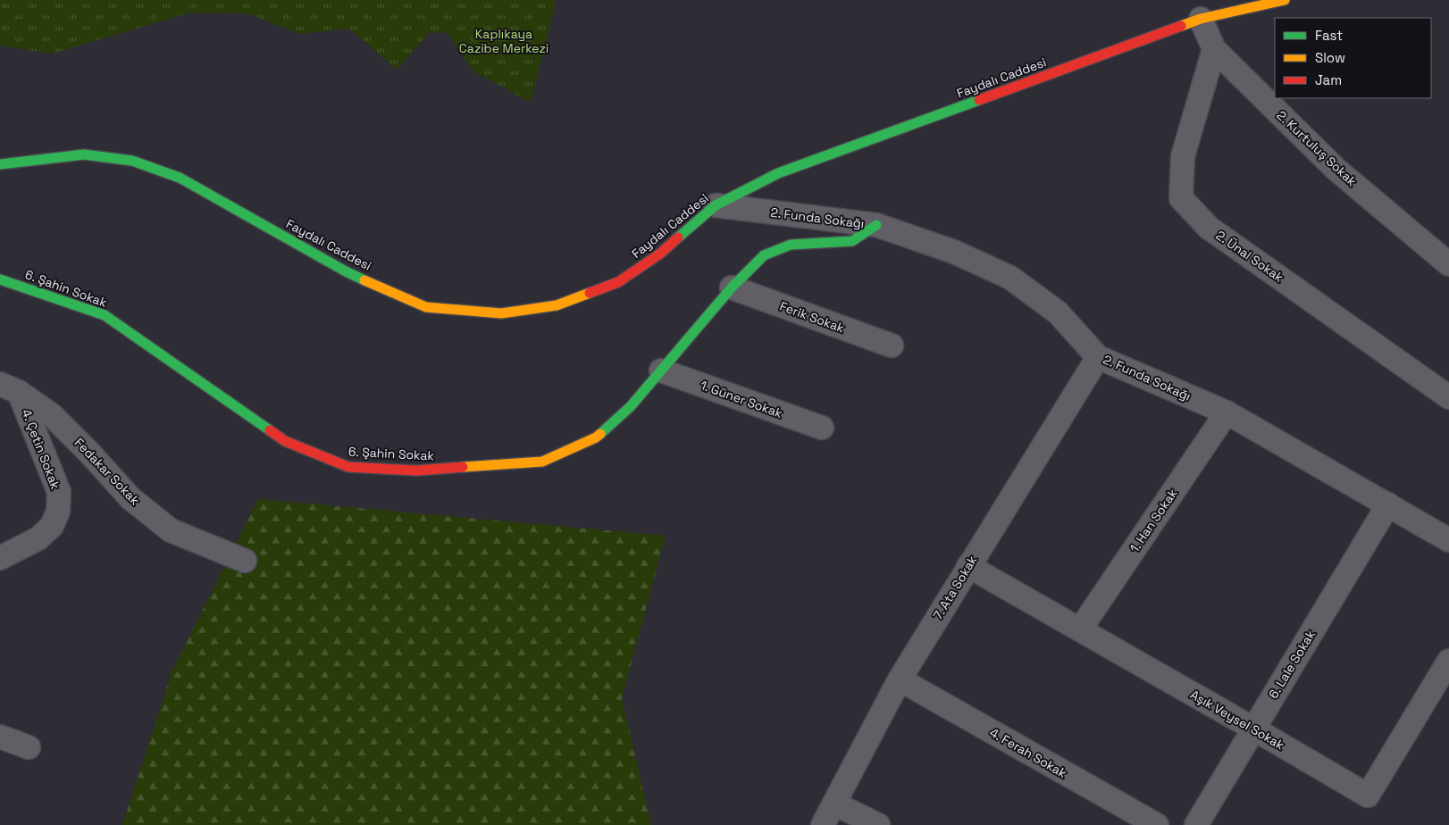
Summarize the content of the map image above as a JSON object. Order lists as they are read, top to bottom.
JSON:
{
  "streets": {
    "street": [
      "Faydalı Caddesi",
      "2. Kurtuluş Sokak",
      "2. Funda Sokağı",
      "2. Ünal Sokak",
      "6. Şahin Sokak",
      "Ferik Sokak",
      "1. Güner Sokak",
      "4. Çetin Sokak",
      "Fedakar Sokak",
      "1. Han Sokak",
      "7. Ata Sokak",
      "6. Lale Sokak",
      "Aşık Veysel Sokak",
      "4. Ferah Sokak"
    ]
  },
  "crossings": [
    ["Faydalı Caddesi", "2. Kurtuluş Sokak"],
    ["Faydalı Caddesi", "2. Funda Sokağı"],
    ["2. Kurtuluş Sokak", "2. Ünal Sokak"],
    ["2. Funda Sokağı", "6. Şahin Sokak"],
    ["2. Funda Sokağı", "1. Han Sokak"],
    ["2. Funda Sokağı", "7. Ata Sokak"],
    ["2. Funda Sokağı", "6. Lale Sokak"],
    ["6. Şahin Sokak", "Ferik Sokak"],
    ["6. Şahin Sokak", "1. Güner Sokak"],
    ["4. Çetin Sokak", "Fedakar Sokak"],
    ["1. Han Sokak", "Aşık Veysel Sokak"],
    ["7. Ata Sokak", "Aşık Veysel Sokak"],
    ["7. Ata Sokak", "4. Ferah Sokak"],
    ["6. Lale Sokak", "Aşık Veysel Sokak"]
  ],
  "parks": ["Kaplıkaya Cazibe Merkezi"],
  "legend": ["Fast", "Slow", "Jam"]
}
